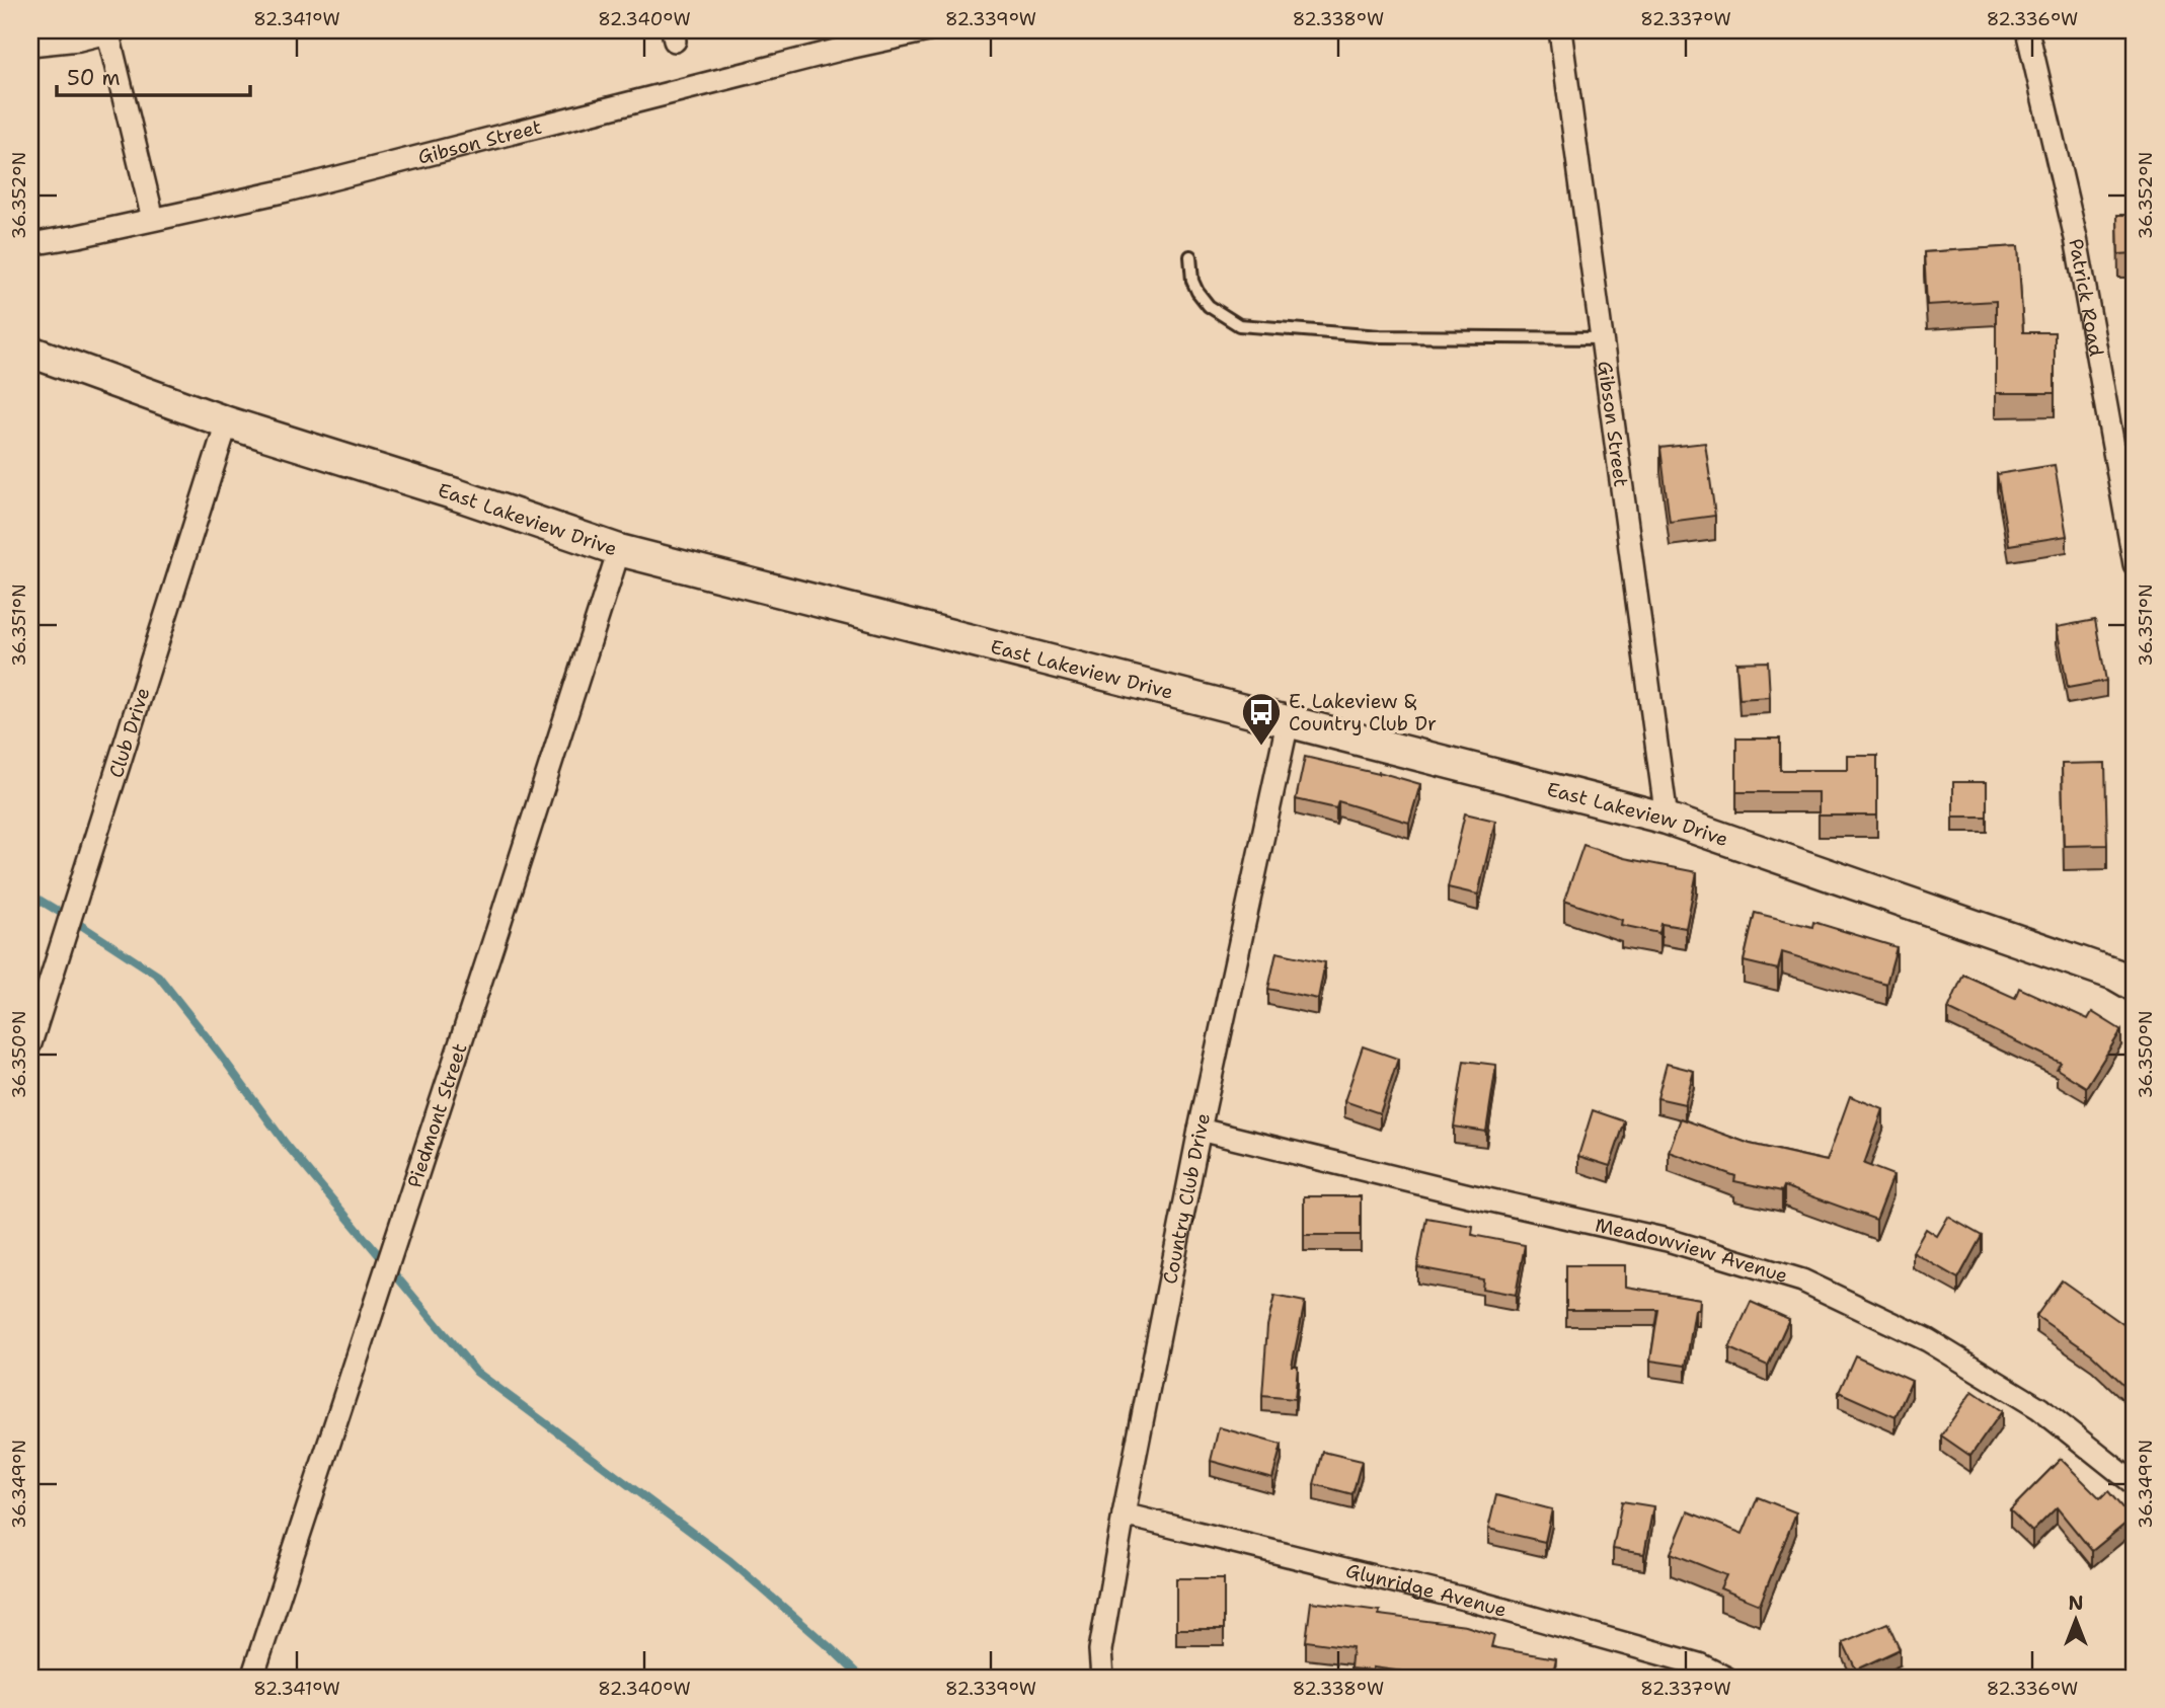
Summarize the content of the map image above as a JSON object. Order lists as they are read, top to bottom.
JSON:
{
  "streets": {
    "street": [
      "Gibson Street",
      "Patrick Road",
      "East Lakeview Drive",
      "Club Drive",
      "Piedmont Street",
      "Country Club Drive",
      "Meadowview Avenue",
      "Glynridge Avenue"
    ]
  },
  "crossings": [
    ["Gibson Street", "East Lakeview Drive"],
    ["East Lakeview Drive", "Club Drive"],
    ["East Lakeview Drive", "Piedmont Street"],
    ["East Lakeview Drive", "Country Club Drive"],
    ["Country Club Drive", "Meadowview Avenue"],
    ["Country Club Drive", "Glynridge Avenue"]
  ],
  "places": {
    "bus stop": ["E. Lakeview & Country Club Dr"]
  },
  "scale_bar": "50 m",
  "north": "top",
  "coordinates": [
    "82.341°W",
    "82.340°W",
    "82.339°W",
    "82.338°W",
    "82.337°W",
    "82.336°W",
    "36.352°N",
    "36.351°N",
    "36.350°N",
    "36.349°N"
  ]
}
